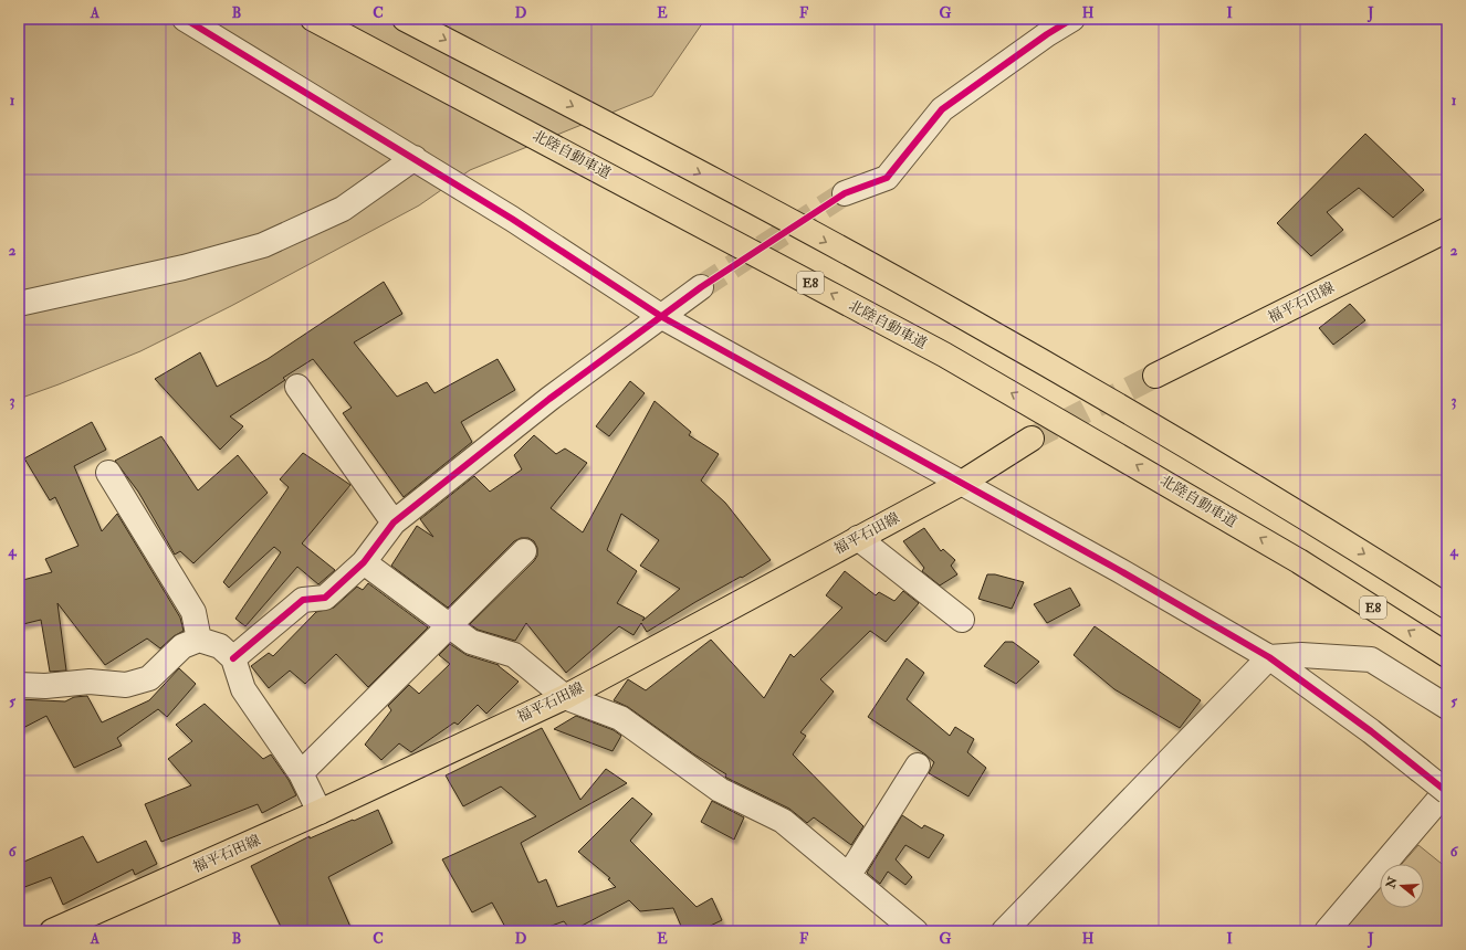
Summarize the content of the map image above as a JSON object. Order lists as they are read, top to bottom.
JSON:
{
  "streets": {
    "main road": ["北陸自動車道", "E8", "福平石田線"]
  },
  "north": "left",
  "grid": {
    "columns": [
      "A",
      "B",
      "C",
      "D",
      "E",
      "F",
      "G",
      "H",
      "I",
      "J"
    ],
    "rows": [
      "1",
      "2",
      "3",
      "4",
      "5",
      "6"
    ]
  }
}
